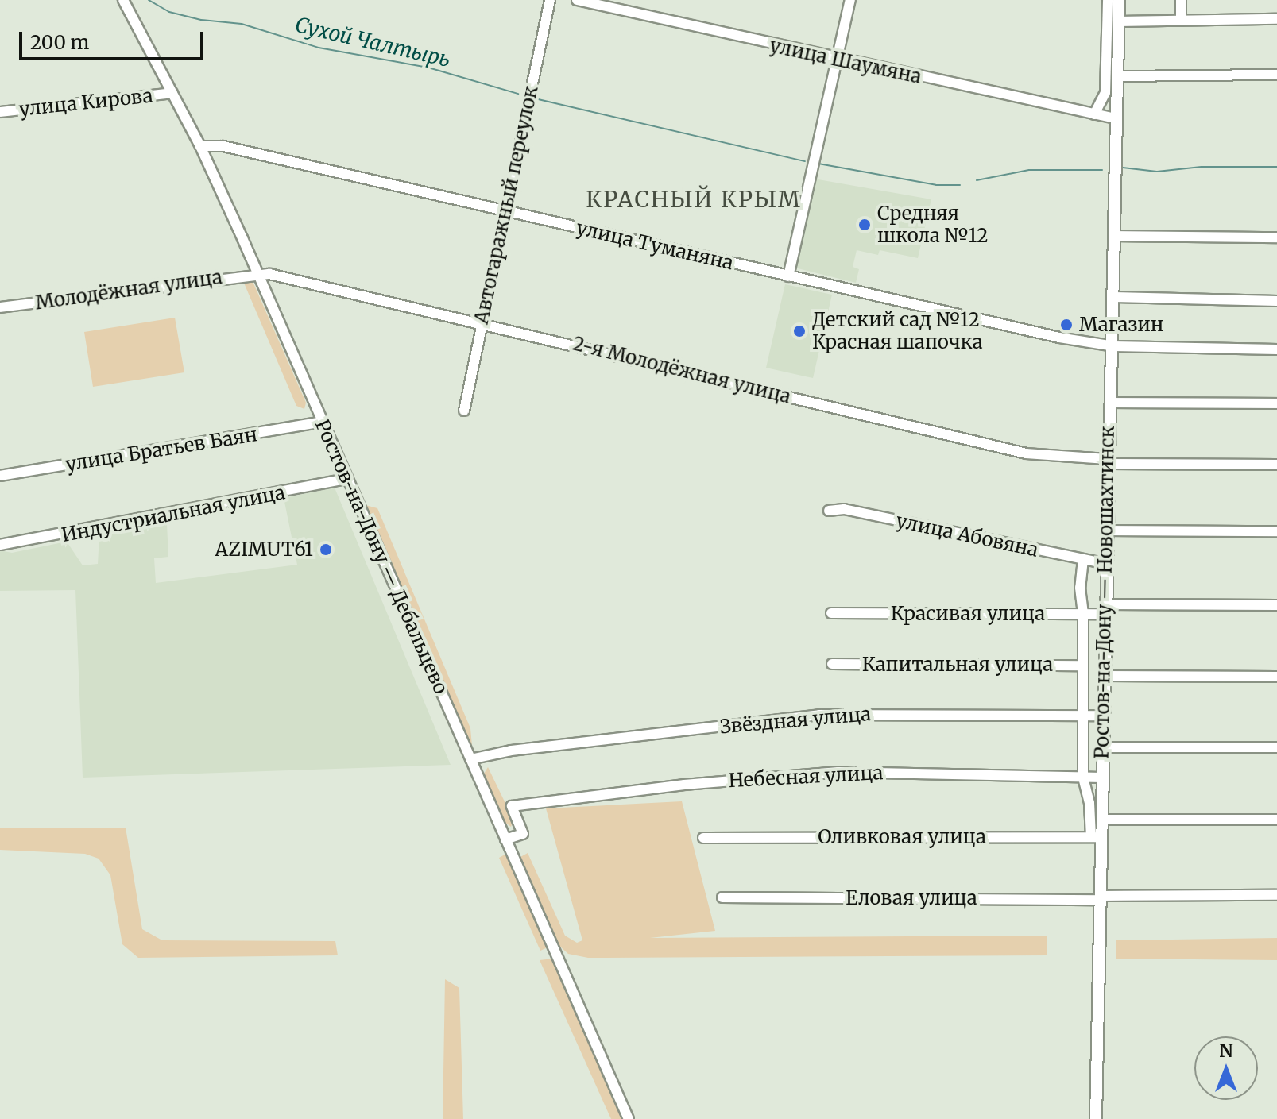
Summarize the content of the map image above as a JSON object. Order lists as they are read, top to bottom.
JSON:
{
  "streets": {
    "main road": ["Ростов-на-Дону — Новошахтинск"],
    "street": [
      "улица Шаумяна",
      "улица Кирова",
      "Автогаражный переулок",
      "улица Туманяна",
      "Молодёжная улица",
      "2-я Молодёжная улица",
      "улица Братьев Баян",
      "Индустриальная улица",
      "улица Абовяна",
      "Ростов-на-Дону — Дебальцево",
      "Красивая улица",
      "Капитальная улица",
      "Звёздная улица",
      "Небесная улица",
      "Оливковая улица",
      "Еловая улица"
    ]
  },
  "crossings": [
    ["улица Шаумяна", "Ростов-на-Дону — Новошахтинск"],
    ["улица Кирова", "Ростов-на-Дону — Дебальцево"],
    ["Автогаражный переулок", "улица Туманяна"],
    ["Автогаражный переулок", "2-я Молодёжная улица"],
    ["улица Туманяна", "Ростов-на-Дону — Дебальцево"],
    ["улица Туманяна", "Ростов-на-Дону — Новошахтинск"],
    ["Молодёжная улица", "2-я Молодёжная улица"],
    ["Молодёжная улица", "Ростов-на-Дону — Дебальцево"],
    ["2-я Молодёжная улица", "Ростов-на-Дону — Дебальцево"],
    ["2-я Молодёжная улица", "Ростов-на-Дону — Новошахтинск"],
    ["улица Братьев Баян", "Ростов-на-Дону — Дебальцево"],
    ["Индустриальная улица", "Ростов-на-Дону — Дебальцево"],
    ["улица Абовяна", "Ростов-на-Дону — Новошахтинск"],
    ["Ростов-на-Дону — Дебальцево", "Звёздная улица"],
    ["Ростов-на-Дону — Дебальцево", "Небесная улица"],
    ["Ростов-на-Дону — Новошахтинск", "Красивая улица"],
    ["Ростов-на-Дону — Новошахтинск", "Звёздная улица"],
    ["Ростов-на-Дону — Новошахтинск", "Небесная улица"],
    ["Ростов-на-Дону — Новошахтинск", "Оливковая улица"],
    ["Ростов-на-Дону — Новошахтинск", "Еловая улица"]
  ],
  "districts": ["КРАСНЫЙ КРЫМ"],
  "water": ["Сухой Чалтырь"],
  "places": [
    "Средняя школа №12",
    "Магазин",
    "Детский сад №12 Красная шапочка",
    "AZIMUT61"
  ],
  "scale_bar": "200 m",
  "north": "top"
}
